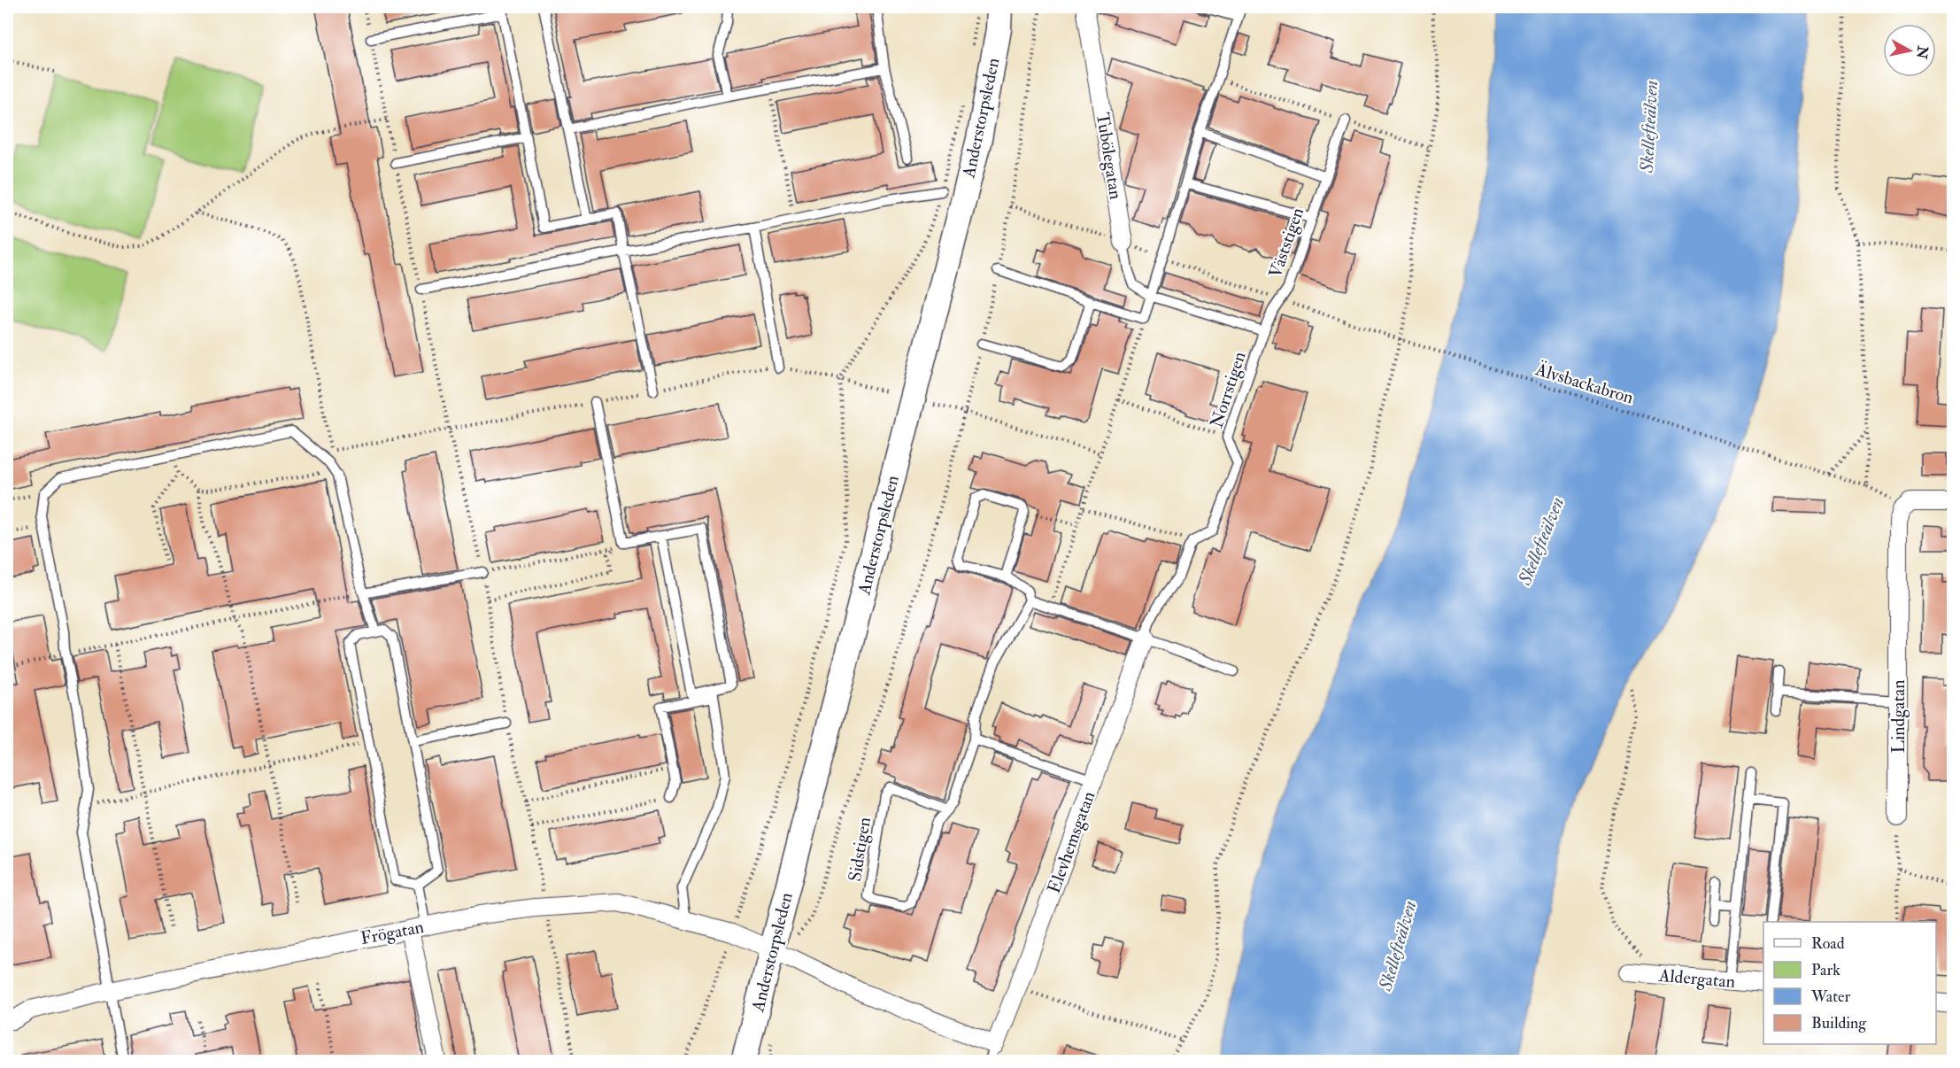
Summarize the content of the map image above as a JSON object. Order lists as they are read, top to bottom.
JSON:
{
  "streets": {
    "main road": ["Anderstorpsleden"],
    "street": [
      "Tubölegatan",
      "Lindgatan",
      "Elevhemsgatan",
      "Frögatan",
      "Aldergatan"
    ],
    "lane": ["Väststigen", "Norrstigen", "Sidstigen"],
    "path": ["Älvsbackabron"]
  },
  "crossings": [
    ["Anderstorpsleden", "Elevhemsgatan"],
    ["Anderstorpsleden", "Frögatan"],
    ["Tubölegatan", "Älvsbackabron"],
    ["Väststigen", "Älvsbackabron"],
    ["Väststigen", "Norrstigen"],
    ["Älvsbackabron", "Lindgatan"],
    ["Elevhemsgatan", "Frögatan"]
  ],
  "water": ["Skellefteälven"],
  "legend": [
    "Road",
    "Park",
    "Water",
    "Building"
  ],
  "north": "right"
}
